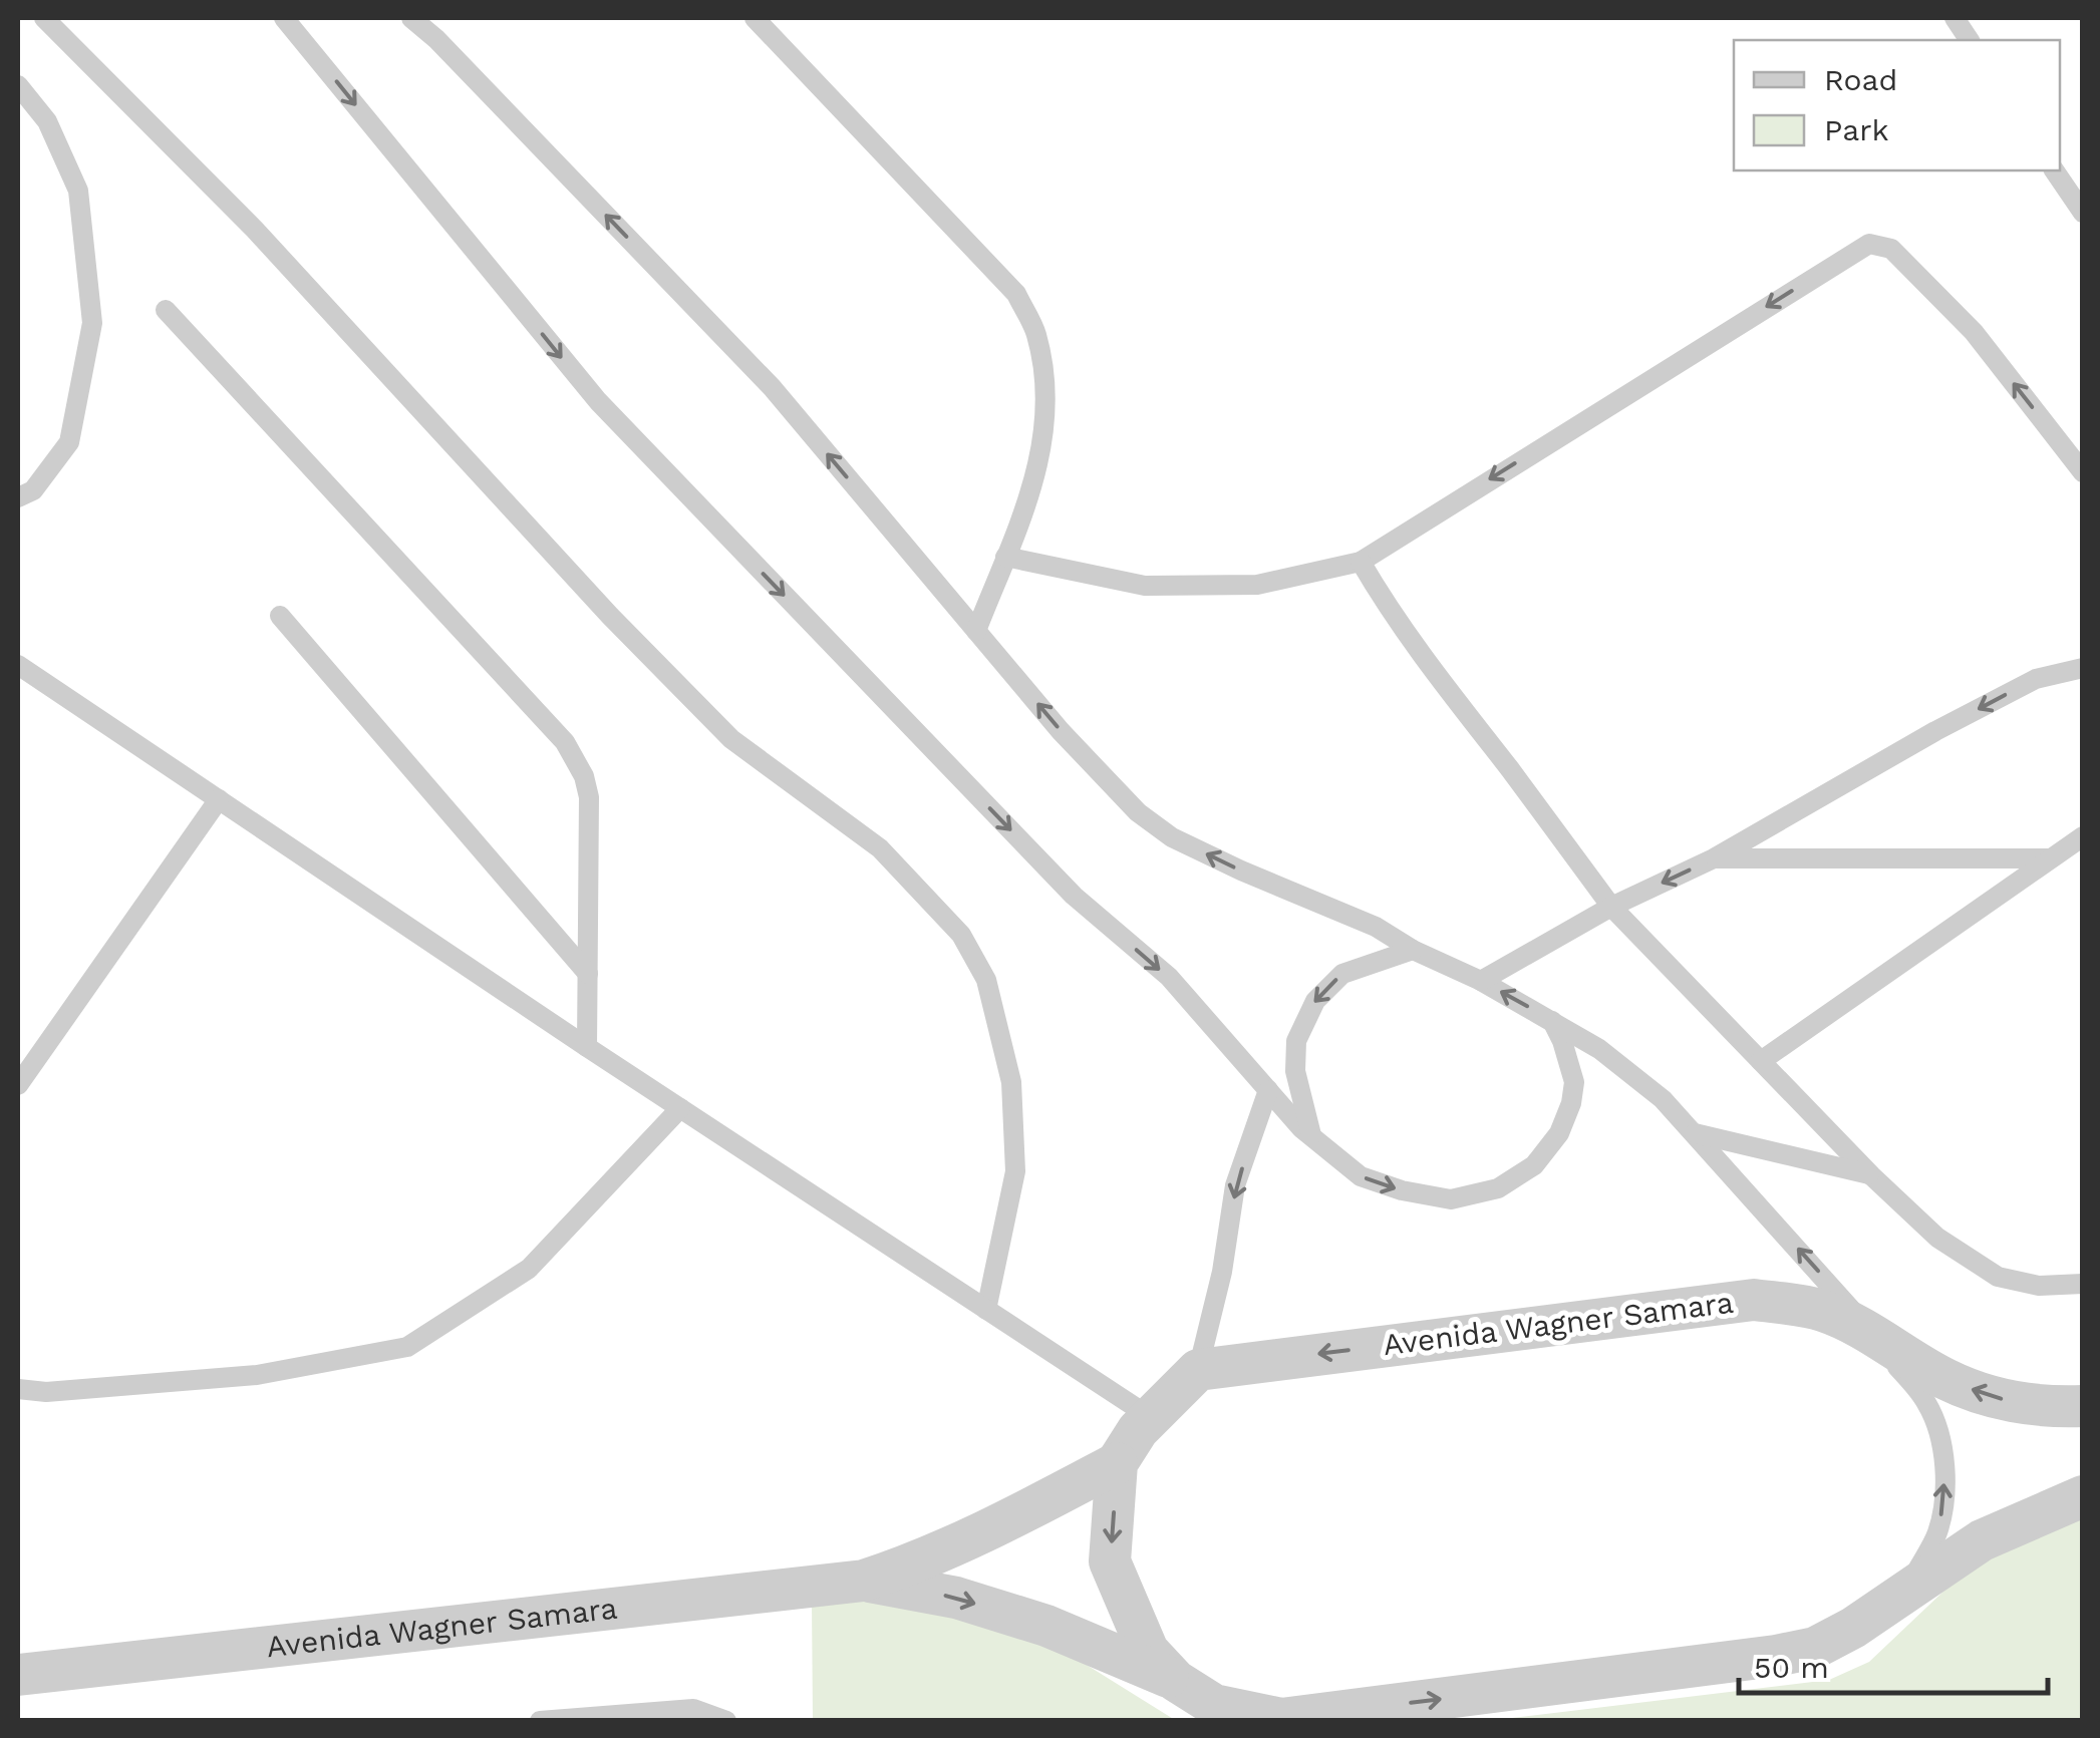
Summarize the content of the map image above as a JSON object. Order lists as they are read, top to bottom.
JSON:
{
  "streets": {
    "street": ["Avenida Wagner Samara"]
  },
  "legend": ["Road", "Park"],
  "scale_bar": "50 m"
}
